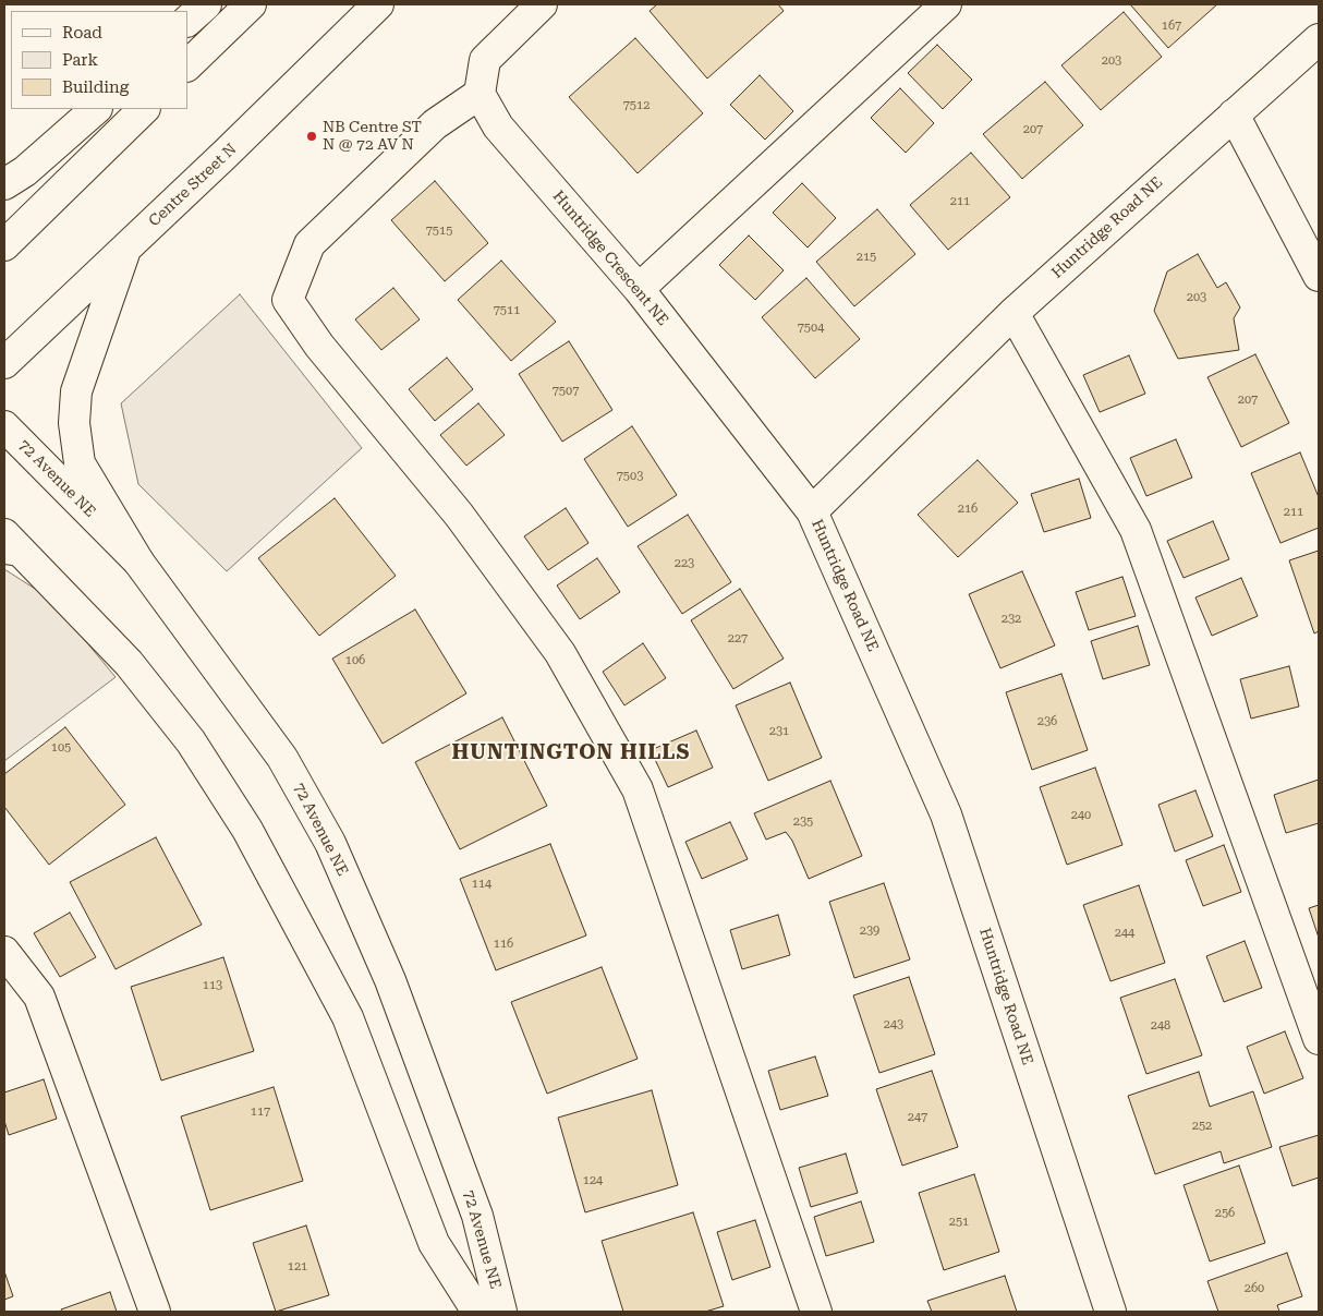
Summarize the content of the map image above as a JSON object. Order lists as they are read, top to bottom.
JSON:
{
  "streets": {
    "street": [
      "Centre Street N",
      "Huntridge Road NE",
      "Huntridge Crescent NE",
      "72 Avenue NE"
    ]
  },
  "crossings": [
    ["Huntridge Road NE", "Huntridge Crescent NE"]
  ],
  "districts": ["HUNTINGTON HILLS"],
  "places": ["NB Centre ST N @ 72 AV N"],
  "house_numbers": [
    "167",
    "203",
    "7512",
    "207",
    "211",
    "7515",
    "215",
    "203",
    "7511",
    "7504",
    "7507",
    "207",
    "7503",
    "216",
    "211",
    "223",
    "232",
    "227",
    "106",
    "236",
    "231",
    "105",
    "240",
    "235",
    "114",
    "239",
    "244",
    "116",
    "113",
    "243",
    "248",
    "117",
    "247",
    "252",
    "124",
    "256",
    "251",
    "121",
    "260"
  ],
  "legend": ["Road", "Park", "Building"]
}
